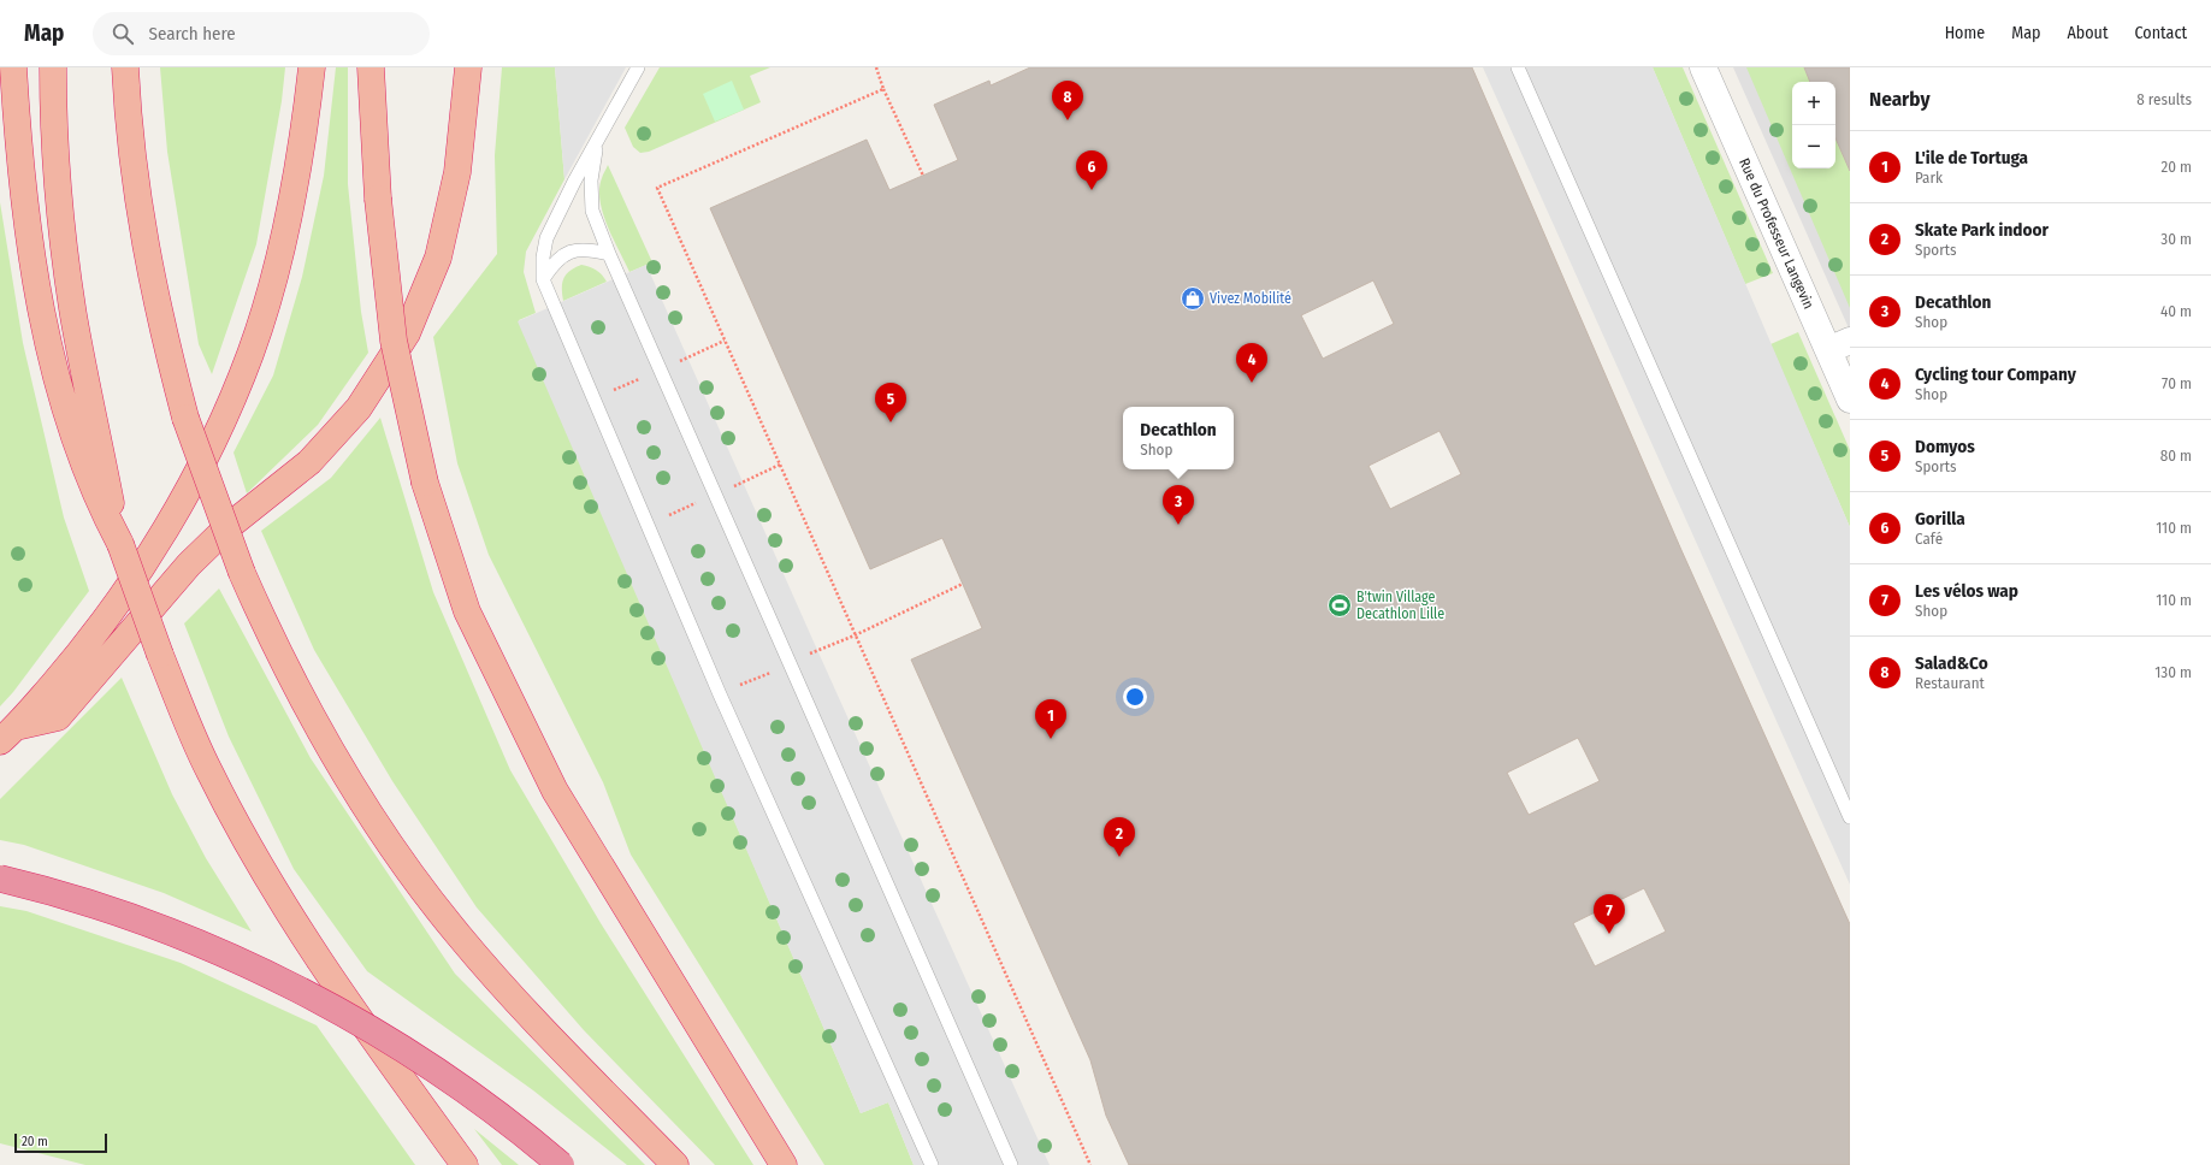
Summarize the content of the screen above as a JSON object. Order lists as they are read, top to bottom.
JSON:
{
  "streets": {
    "street": ["Rue du Professeur Langevin"]
  },
  "places": {
    "shop": ["Vivez Mobilité"],
    "sports": ["B'twin Village Decathlon Lille"]
  },
  "scale_bar": "20 m",
  "page": {
    "header": "Map",
    "search": "Search here",
    "nav": [
      "Home",
      "Map",
      "About",
      "Contact"
    ],
    "heading": ["Nearby", "8 results"],
    "pins": [
      "8",
      "6",
      "4",
      "5",
      "3",
      "1",
      "2",
      "7"
    ],
    "map_buttons": ["+", "−"],
    "list": [
      {
        "mark": "1",
        "name": "L'ile de Tortuga",
        "note": "Park",
        "value": "20 m"
      },
      {
        "mark": "2",
        "name": "Skate Park indoor",
        "note": "Sports",
        "value": "30 m"
      },
      {
        "mark": "3",
        "name": "Decathlon",
        "note": "Shop",
        "value": "40 m"
      },
      {
        "mark": "4",
        "name": "Cycling tour Company",
        "note": "Shop",
        "value": "70 m"
      },
      {
        "mark": "5",
        "name": "Domyos",
        "note": "Sports",
        "value": "80 m"
      },
      {
        "mark": "6",
        "name": "Gorilla",
        "note": "Café",
        "value": "110 m"
      },
      {
        "mark": "7",
        "name": "Les vélos wap",
        "note": "Shop",
        "value": "110 m"
      },
      {
        "mark": "8",
        "name": "Salad&Co",
        "note": "Restaurant",
        "value": "130 m"
      }
    ],
    "popup": ["Decathlon", "Shop"],
    "scale": "20 m"
  }
}
